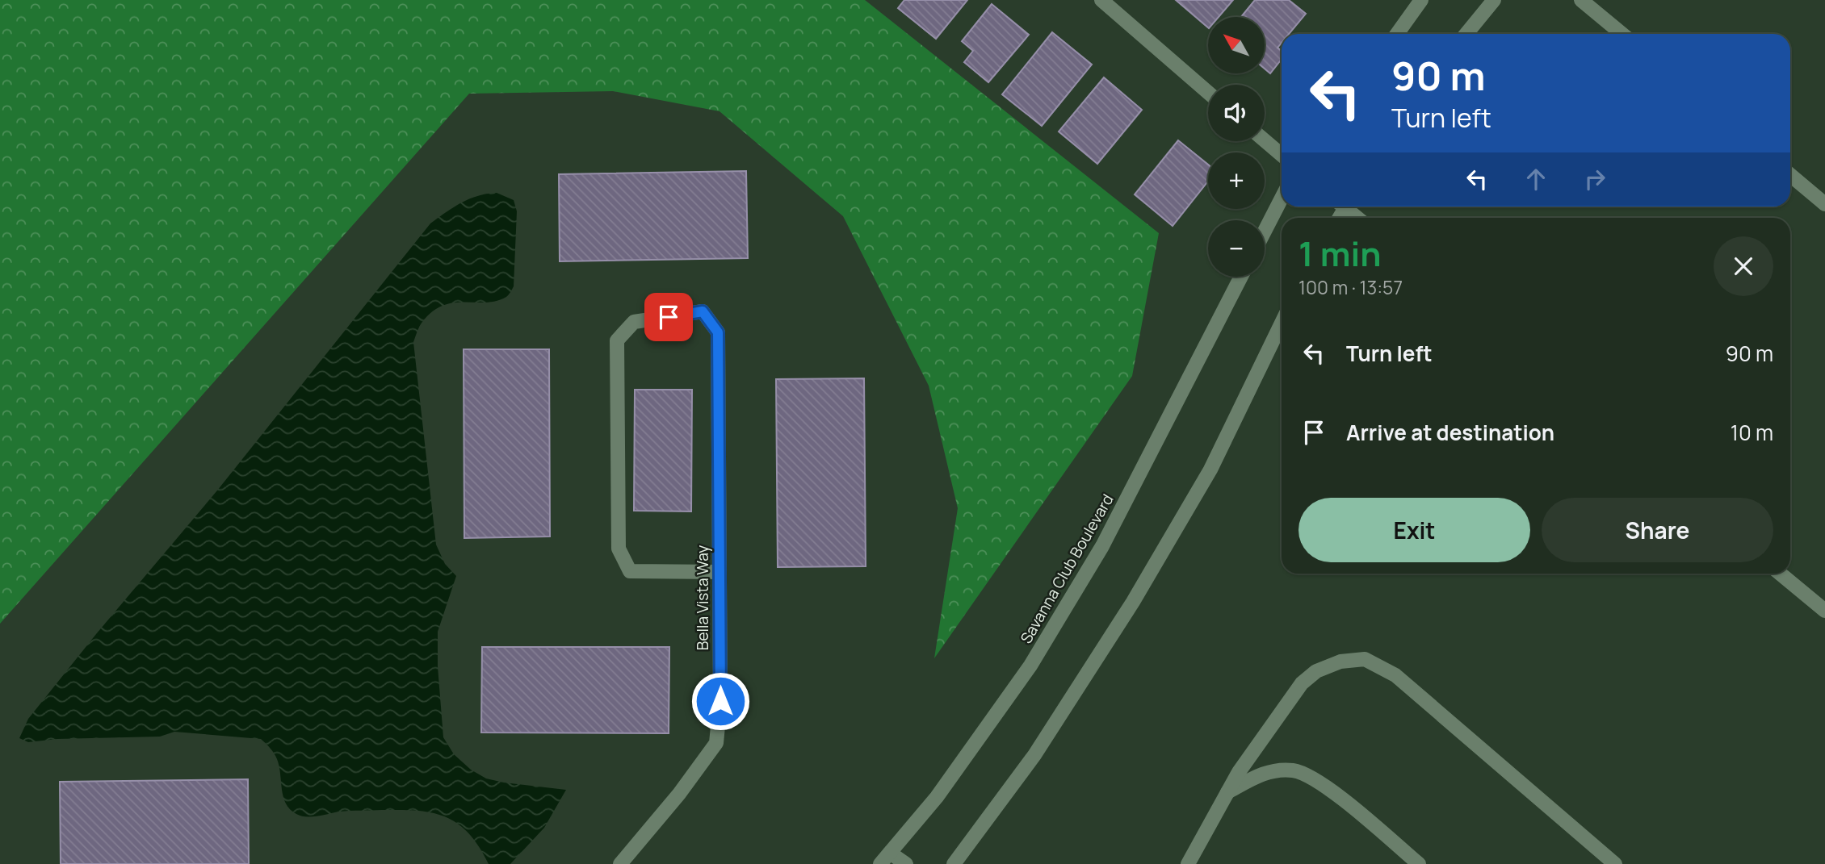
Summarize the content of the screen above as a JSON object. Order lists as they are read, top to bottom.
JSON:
{
  "streets": {
    "street": ["Savanna Club Boulevard", "Bella Vista Way"]
  },
  "north": "top left",
  "page": {
    "map_buttons": ["+", "−"],
    "turn": ["90 m", "Turn left"],
    "heading": ["1 min", "100 m · 13:57"],
    "list": [
      {
        "name": "Turn left",
        "value": "90 m"
      },
      {
        "name": "Arrive at destination",
        "value": "10 m"
      }
    ],
    "buttons": ["Exit", "Share"]
  }
}
